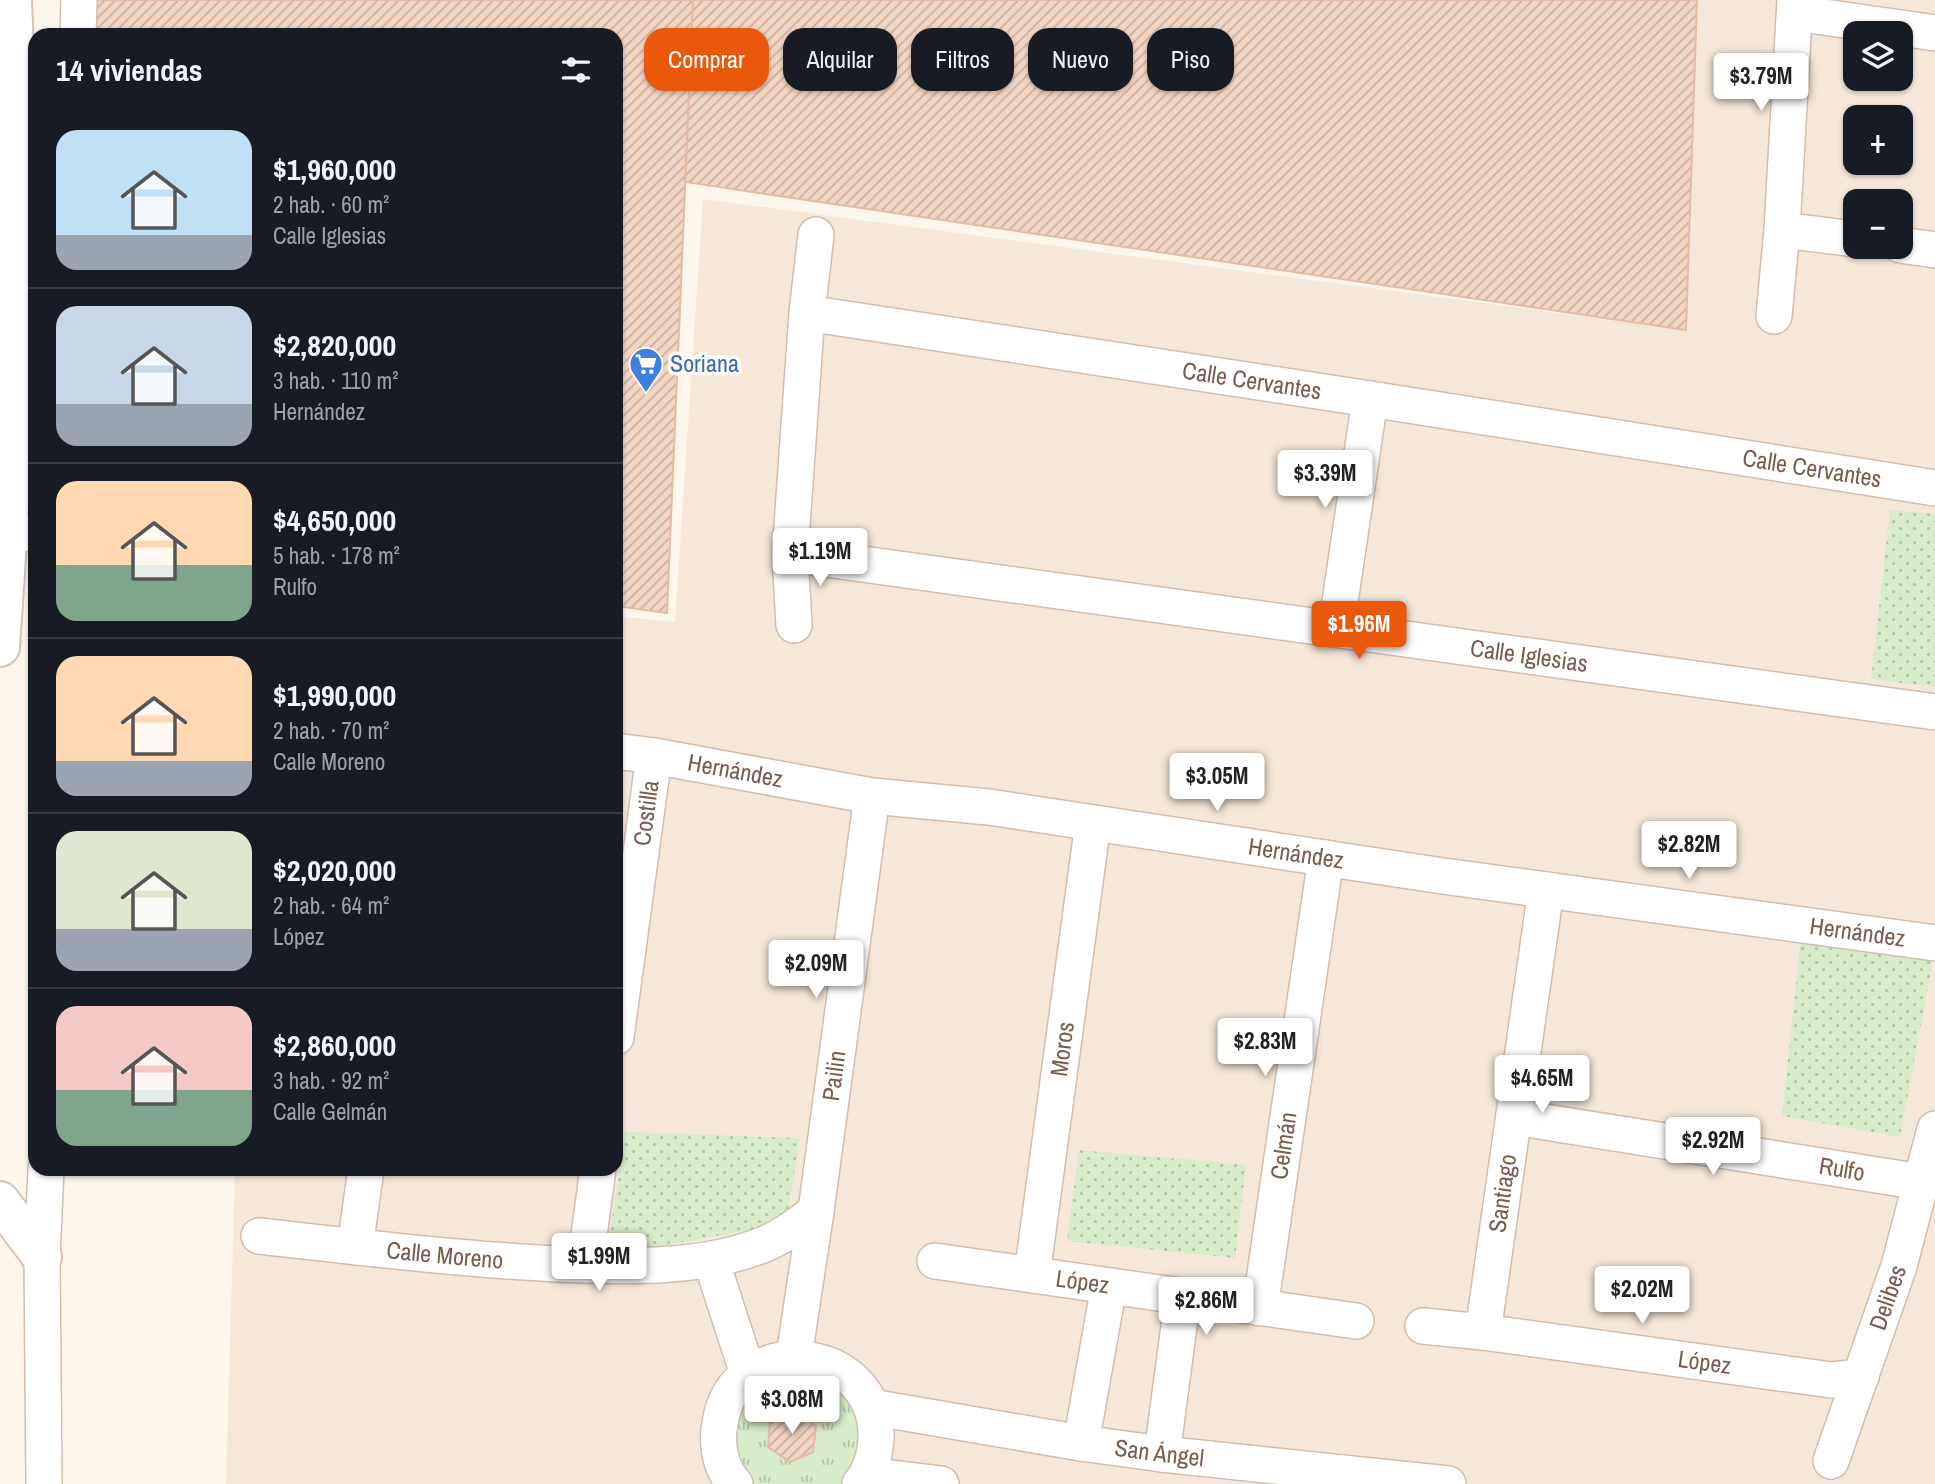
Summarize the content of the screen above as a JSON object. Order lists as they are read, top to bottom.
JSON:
{
  "streets": {
    "street": [
      "Calle Cervantes",
      "Calle Iglesias",
      "Hernández",
      "Costilla",
      "Moros",
      "Pailin",
      "Celmán",
      "Rulfo",
      "Santiago",
      "Calle Moreno",
      "López",
      "Delibes",
      "San Ángel"
    ]
  },
  "crossings": [
    ["Hernández", "Costilla"],
    ["Hernández", "Moros"],
    ["Hernández", "Pailin"],
    ["Hernández", "Celmán"],
    ["Hernández", "Santiago"],
    ["Moros", "López"],
    ["Pailin", "Calle Moreno"],
    ["Celmán", "López"],
    ["Rulfo", "Santiago"],
    ["Rulfo", "Delibes"],
    ["Santiago", "López"],
    ["López", "Delibes"]
  ],
  "places": {
    "supermarket": ["Soriana"]
  },
  "page": {
    "map_buttons": ["+", "−"],
    "chip": [
      "Comprar",
      "Alquilar",
      "Filtros",
      "Nuevo",
      "Piso"
    ],
    "heading": "14 viviendas",
    "price": [
      "$3.79M",
      "$3.39M",
      "$1.19M",
      "$1.96M",
      "$3.05M",
      "$2.82M",
      "$2.09M",
      "$2.83M",
      "$4.65M",
      "$2.92M",
      "$1.99M",
      "$2.02M",
      "$2.86M",
      "$3.08M"
    ],
    "list": [
      {
        "name": "$1,960,000",
        "note": "2 hab. · 60 m² · Calle Iglesias"
      },
      {
        "name": "$2,820,000",
        "note": "3 hab. · 110 m² · Hernández"
      },
      {
        "name": "$4,650,000",
        "note": "5 hab. · 178 m² · Rulfo"
      },
      {
        "name": "$1,990,000",
        "note": "2 hab. · 70 m² · Calle Moreno"
      },
      {
        "name": "$2,020,000",
        "note": "2 hab. · 64 m² · López"
      },
      {
        "name": "$2,860,000",
        "note": "3 hab. · 92 m² · Calle Gelmán"
      }
    ]
  }
}
